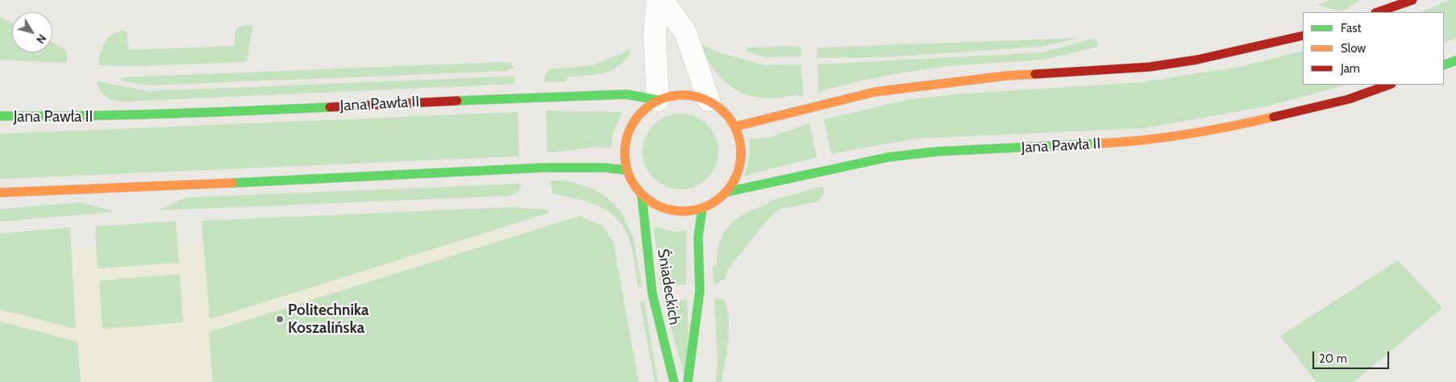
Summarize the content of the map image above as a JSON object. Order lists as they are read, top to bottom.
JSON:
{
  "streets": {
    "main road": ["Jana Pawła II", "Śniadeckich"]
  },
  "crossings": [
    ["Jana Pawła II", "Śniadeckich"]
  ],
  "places": ["Politechnika Koszalińska"],
  "legend": ["Fast", "Slow", "Jam"],
  "scale_bar": "20 m",
  "north": "bottom right"
}
